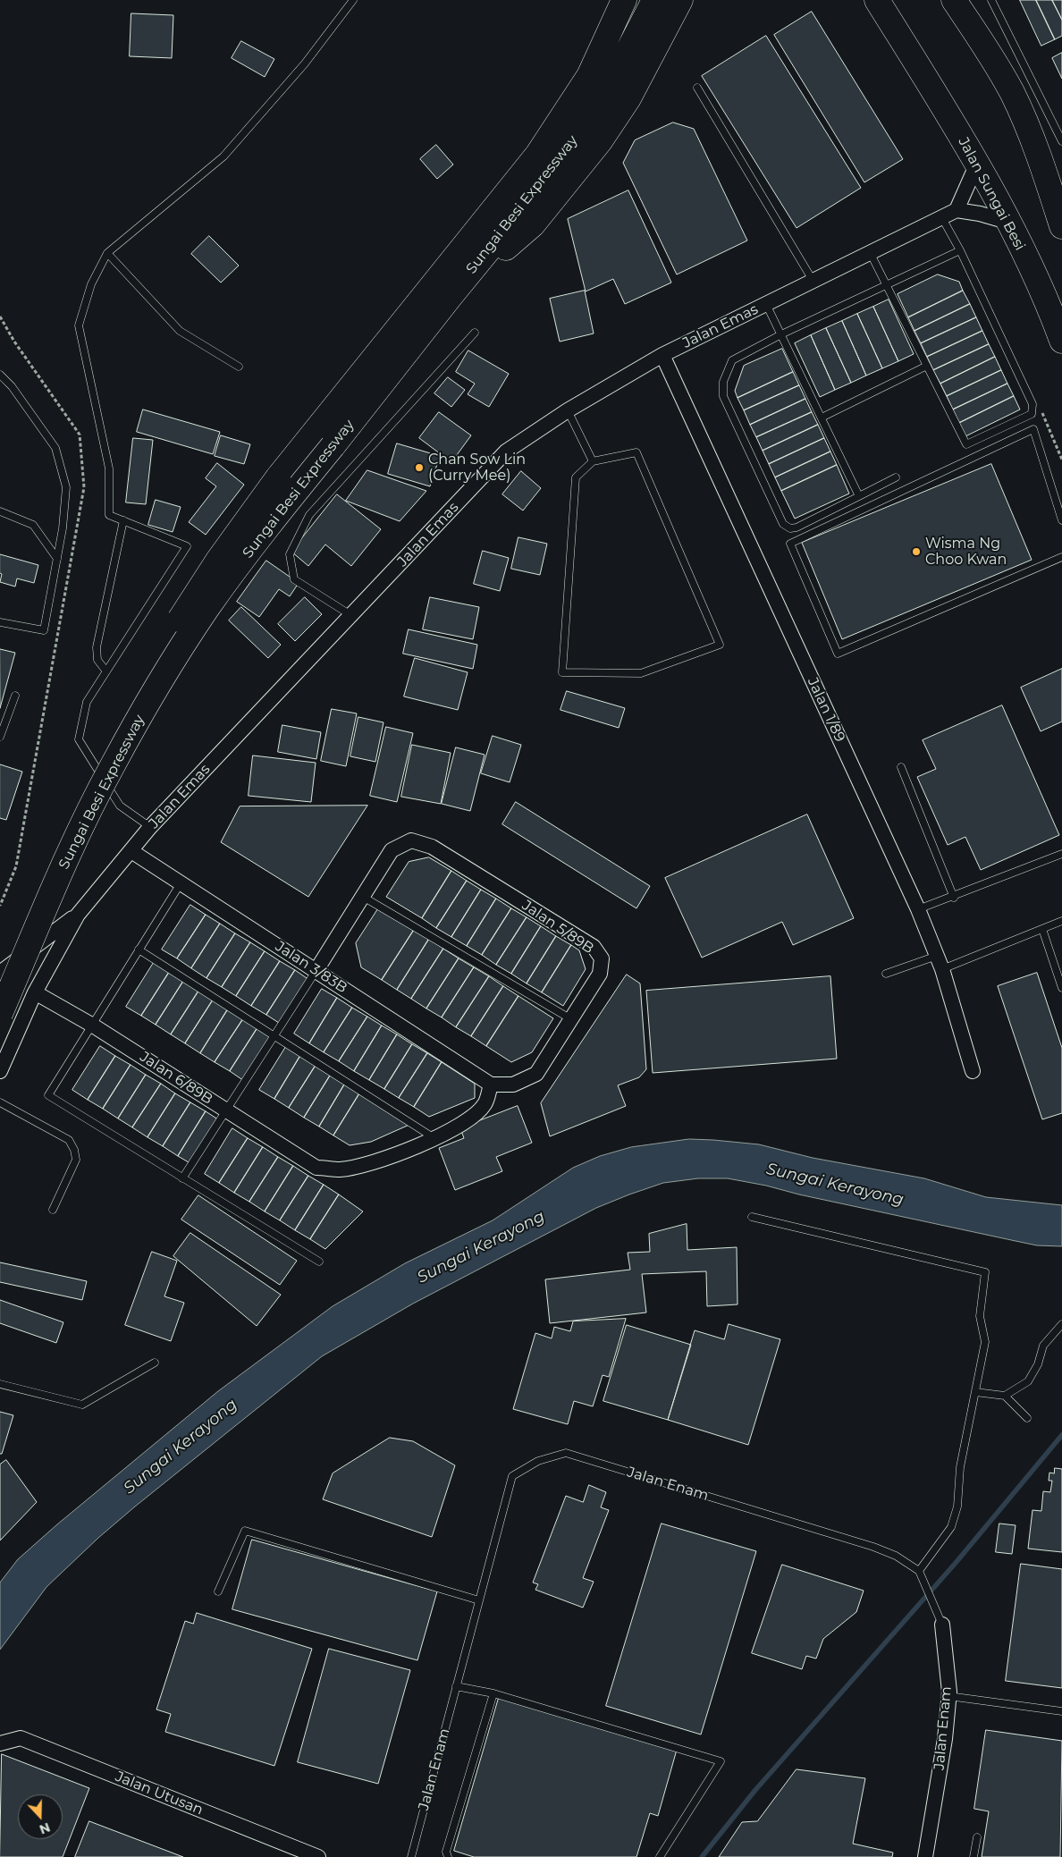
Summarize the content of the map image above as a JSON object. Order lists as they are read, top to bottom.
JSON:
{
  "streets": {
    "highway": ["Jalan Sungai Besi", "Sungai Besi Expressway"],
    "street": [
      "Jalan Emas",
      "Jalan 1/89",
      "Jalan 5/89B",
      "Jalan 3/83B",
      "Jalan 6/89B",
      "Jalan Enam",
      "Jalan Utusan"
    ]
  },
  "crossings": [
    ["Sungai Besi Expressway", "Jalan Emas"],
    ["Jalan Emas", "Jalan 1/89"],
    ["Jalan Emas", "Jalan 3/83B"],
    ["Jalan Emas", "Jalan 6/89B"],
    ["Jalan 5/89B", "Jalan 3/83B"]
  ],
  "water": ["Sungai Kerayong"],
  "places": ["Chan Sow Lin (Curry Mee)", "Wisma Ng Choo Kwan"],
  "north": "bottom"
}
